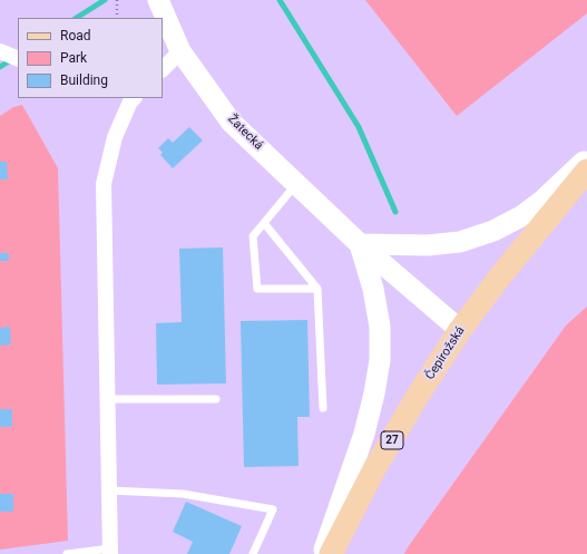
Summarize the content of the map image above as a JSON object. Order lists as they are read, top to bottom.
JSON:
{
  "streets": {
    "main road": ["Čepirožská", "27"],
    "street": ["Žatecká"]
  },
  "crossings": [
    ["Žatecká", "Čepirožská"]
  ],
  "legend": ["Road", "Park", "Building"]
}
